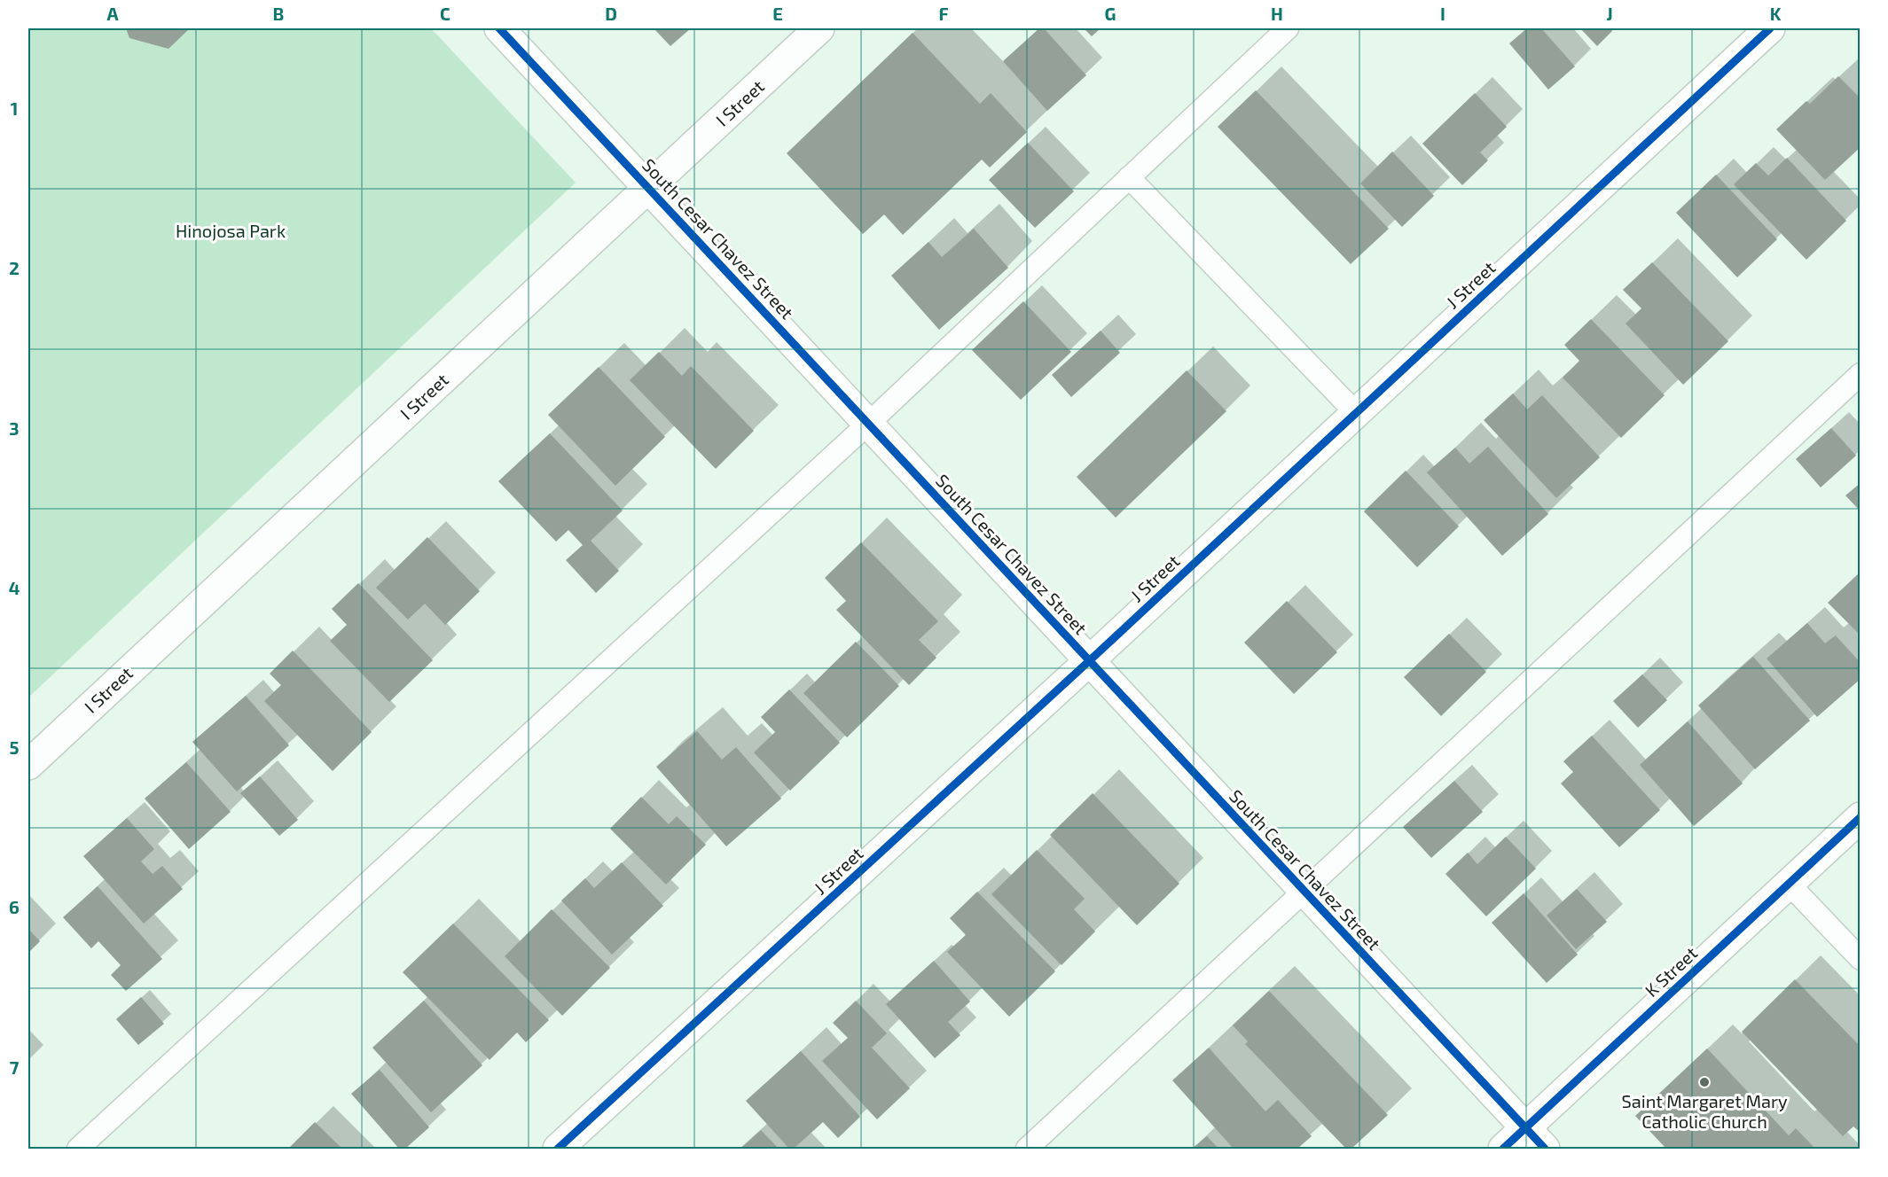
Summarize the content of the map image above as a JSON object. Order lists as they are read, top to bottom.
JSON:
{
  "streets": {
    "street": [
      "I Street",
      "South Cesar Chavez Street",
      "J Street",
      "K Street"
    ]
  },
  "crossings": [
    ["I Street", "South Cesar Chavez Street"],
    ["South Cesar Chavez Street", "J Street"],
    ["South Cesar Chavez Street", "K Street"]
  ],
  "parks": ["Hinojosa Park"],
  "places": ["Saint Margaret Mary Catholic Church"],
  "grid": {
    "columns": [
      "A",
      "B",
      "C",
      "D",
      "E",
      "F",
      "G",
      "H",
      "I",
      "J",
      "K"
    ],
    "rows": [
      "1",
      "2",
      "3",
      "4",
      "5",
      "6",
      "7"
    ]
  }
}
